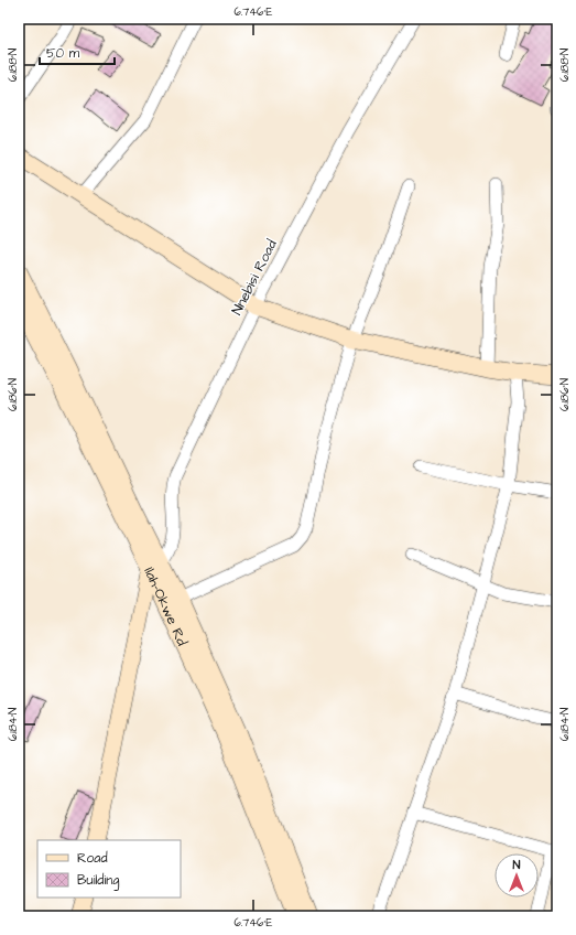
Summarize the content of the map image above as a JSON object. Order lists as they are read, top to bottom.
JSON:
{
  "streets": {
    "main road": ["Ilah-Okwe Rd"],
    "street": ["Nnebisi Road"]
  },
  "crossings": [
    ["Nnebisi Road", "Ilah-Okwe Rd"]
  ],
  "legend": ["Road", "Building"],
  "scale_bar": "50 m",
  "north": "top",
  "coordinates": [
    "6.746°E",
    "6.188°N",
    "6.186°N",
    "6.184°N"
  ]
}
